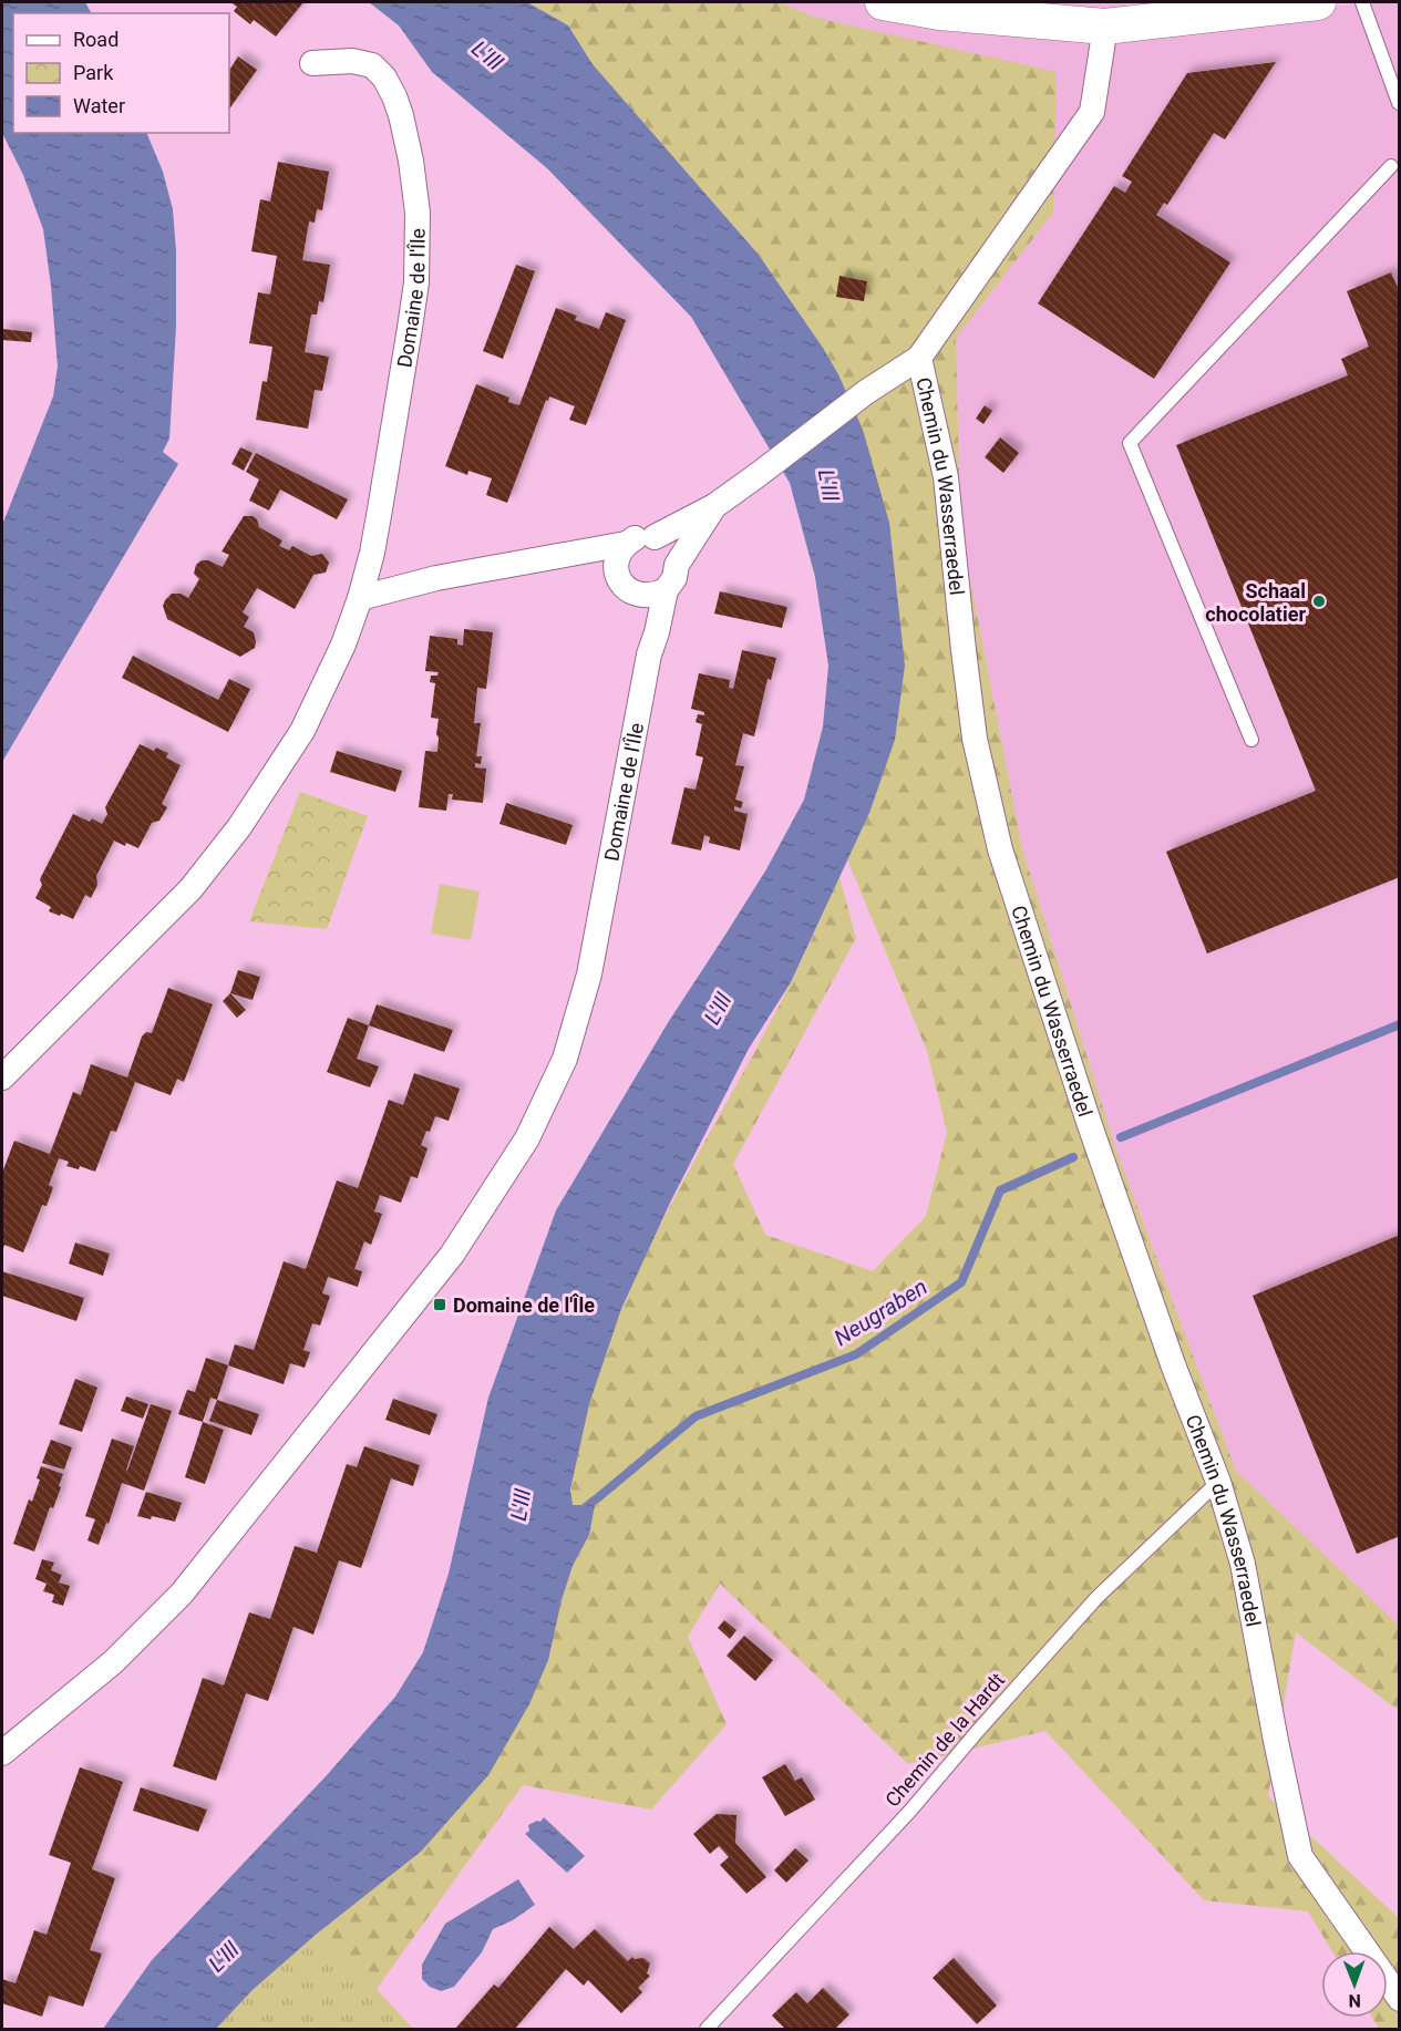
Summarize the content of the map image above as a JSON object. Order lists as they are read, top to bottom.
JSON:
{
  "streets": {
    "street": ["Domaine de l'Île", "Chemin du Wasserraedel"],
    "lane": ["Chemin de la Hardt"]
  },
  "crossings": [
    ["Domaine de l'Île", "Chemin du Wasserraedel"],
    ["Chemin du Wasserraedel", "Chemin de la Hardt"]
  ],
  "water": ["L'Ill", "Neugraben"],
  "places": {
    "other": ["Schaal chocolatier"],
    "transit": ["Domaine de l'Île"]
  },
  "legend": ["Road", "Park", "Water"],
  "north": "bottom"
}
